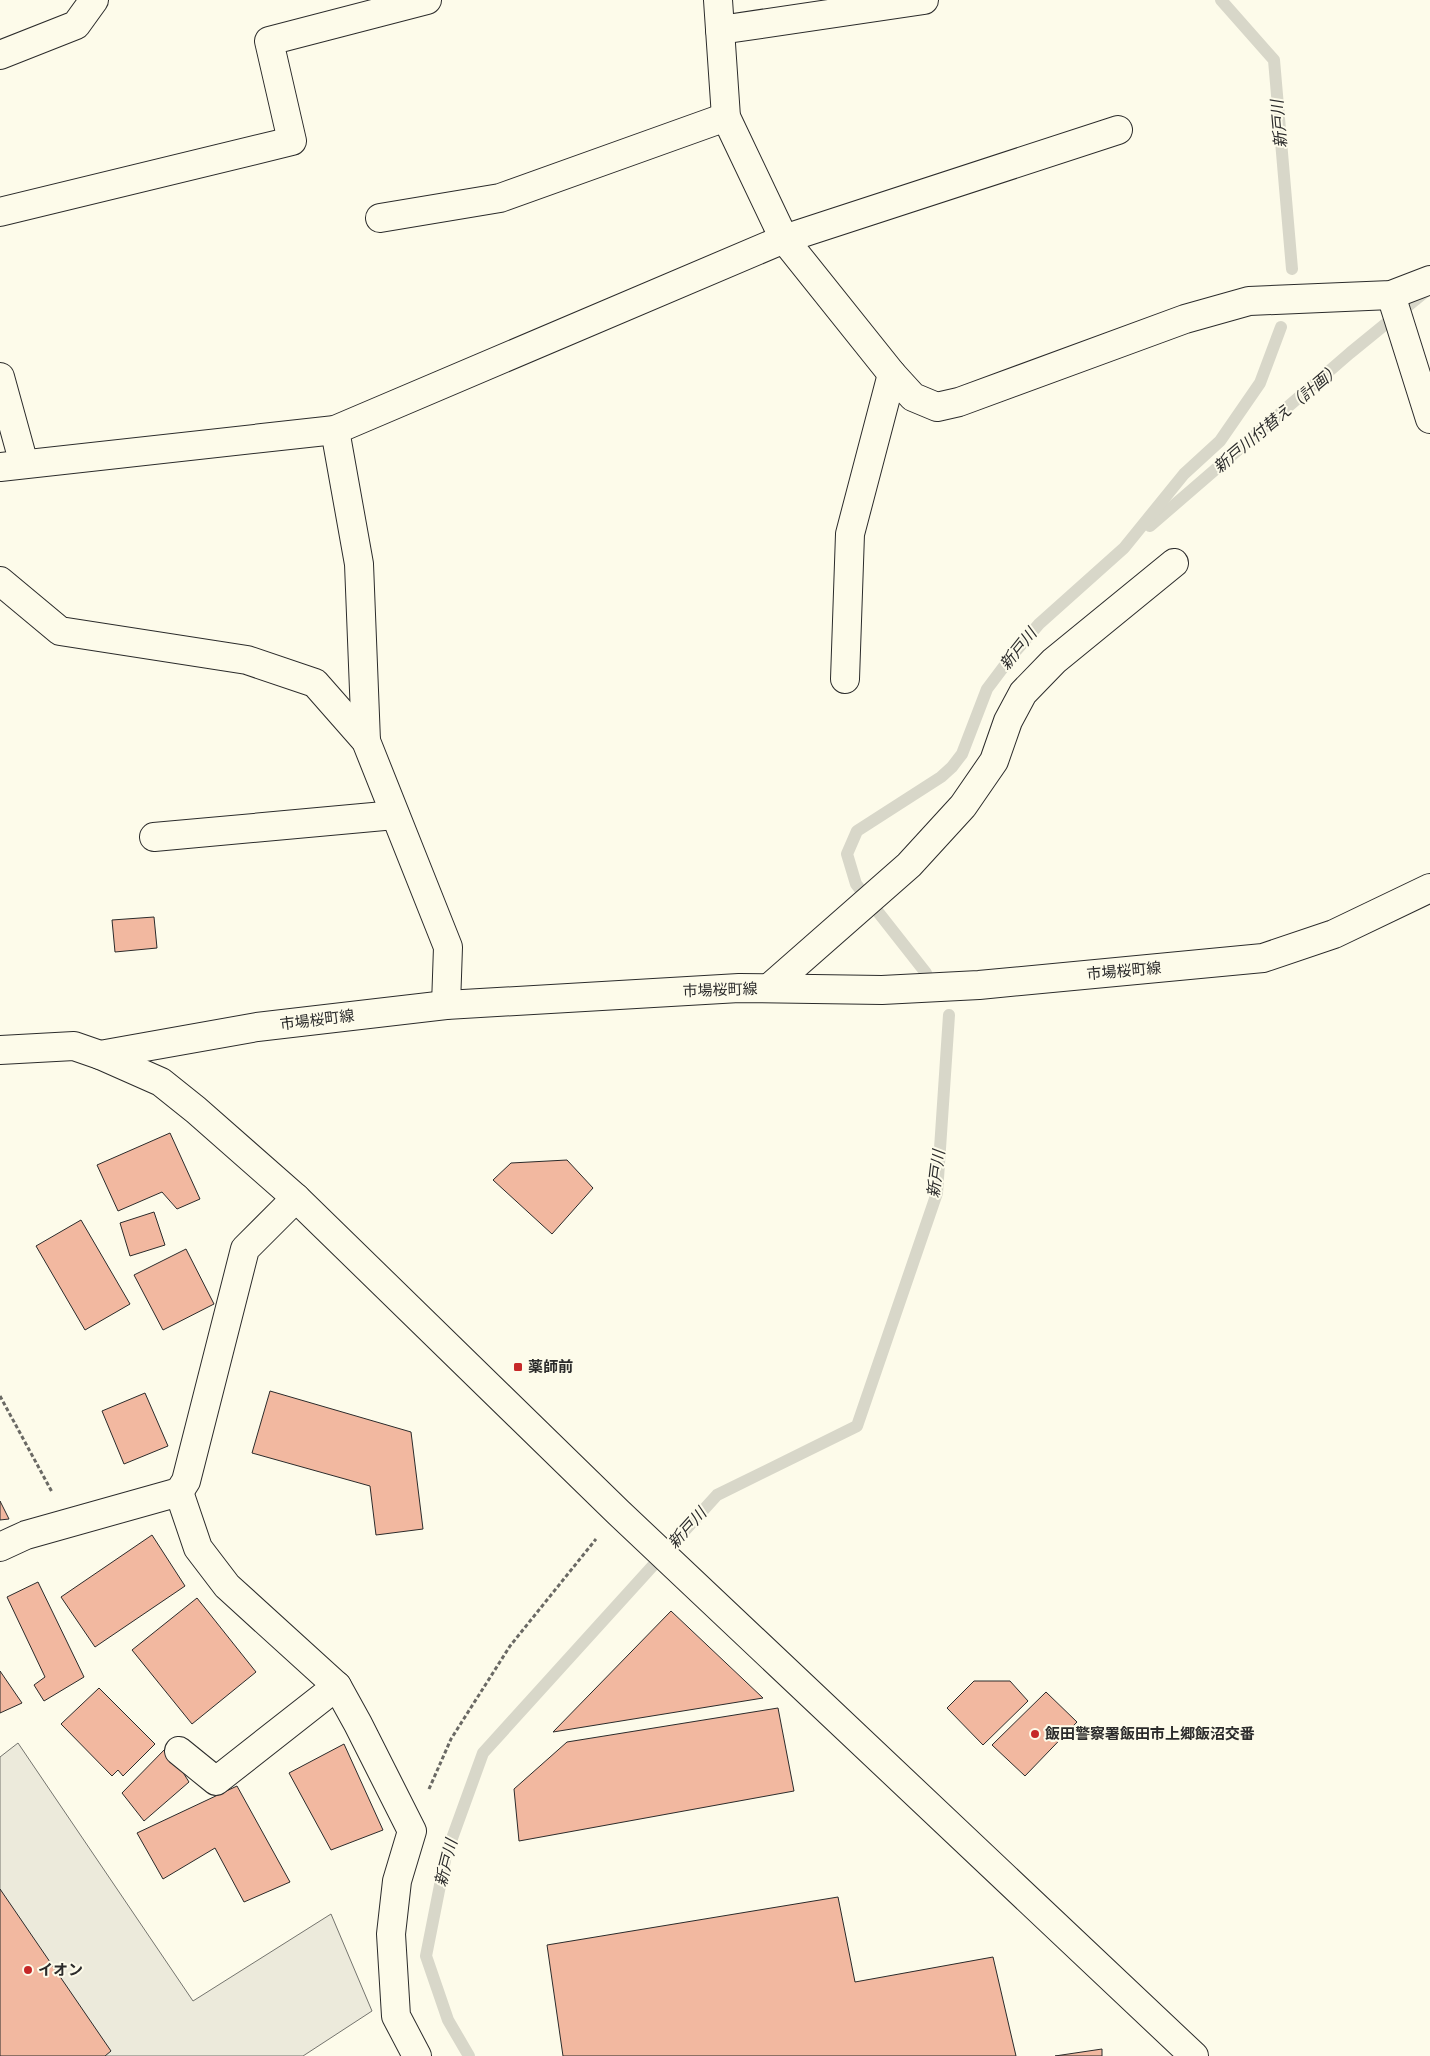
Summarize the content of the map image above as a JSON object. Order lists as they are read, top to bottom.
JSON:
{
  "streets": {
    "street": ["市場桜町線"]
  },
  "water": ["新戸川", "新戸川付替え（計画）"],
  "places": {
    "transit": ["薬師前"],
    "other": ["飯田警察署飯田市上郷飯沼交番", "イオン"]
  }
}
